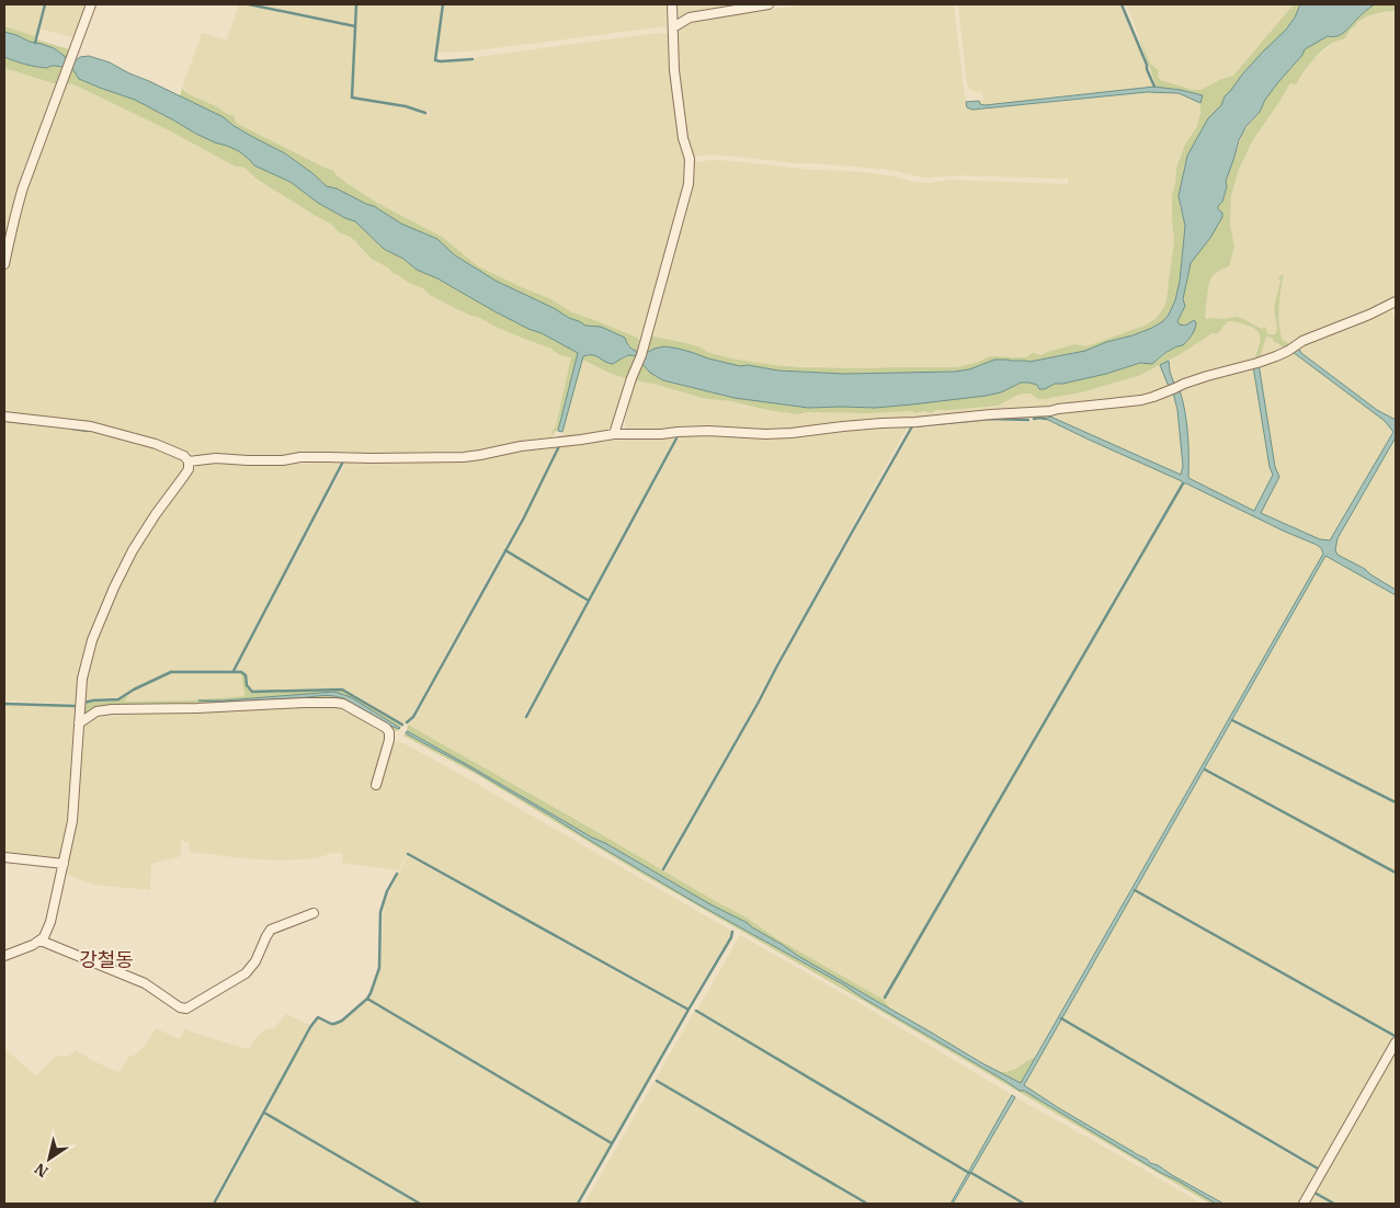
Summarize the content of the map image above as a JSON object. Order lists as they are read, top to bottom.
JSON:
{
  "districts": ["강철동"],
  "north": "bottom left"
}
